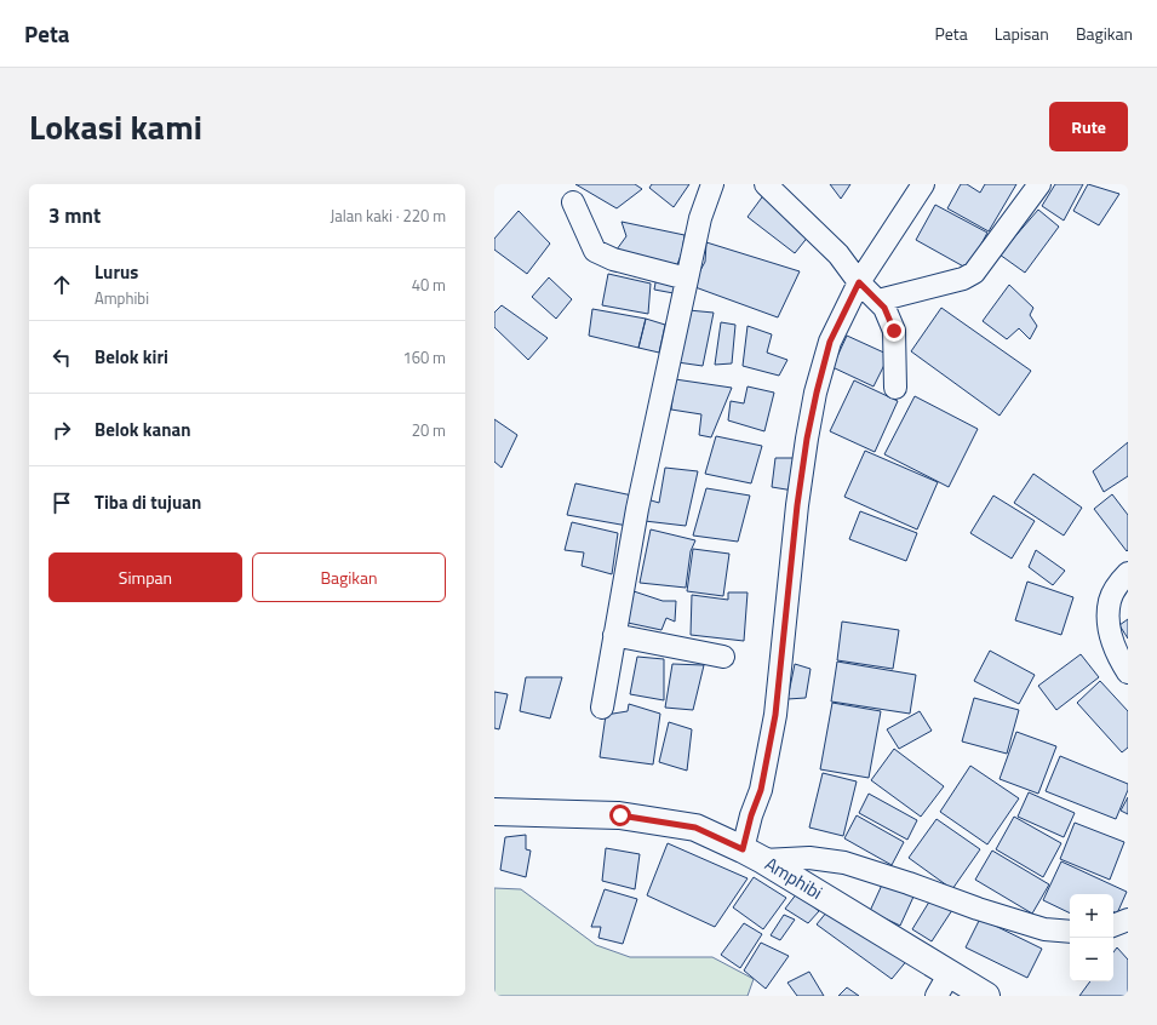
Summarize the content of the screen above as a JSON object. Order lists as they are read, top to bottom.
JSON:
{
  "streets": {
    "main road": ["Amphibi"]
  },
  "page": {
    "header": "Peta",
    "nav": ["Peta", "Lapisan", "Bagikan"],
    "title": "Lokasi kami",
    "buttons": [
      "Rute",
      ["Simpan", "Bagikan"]
    ],
    "heading": ["3 mnt", "Jalan kaki · 220 m"],
    "list": [
      ["Lurus", "Amphibi", "40 m"],
      ["Belok kiri", "160 m"],
      ["Belok kanan", "20 m"],
      "Tiba di tujuan"
    ],
    "map_buttons": ["+", "−"]
  }
}
